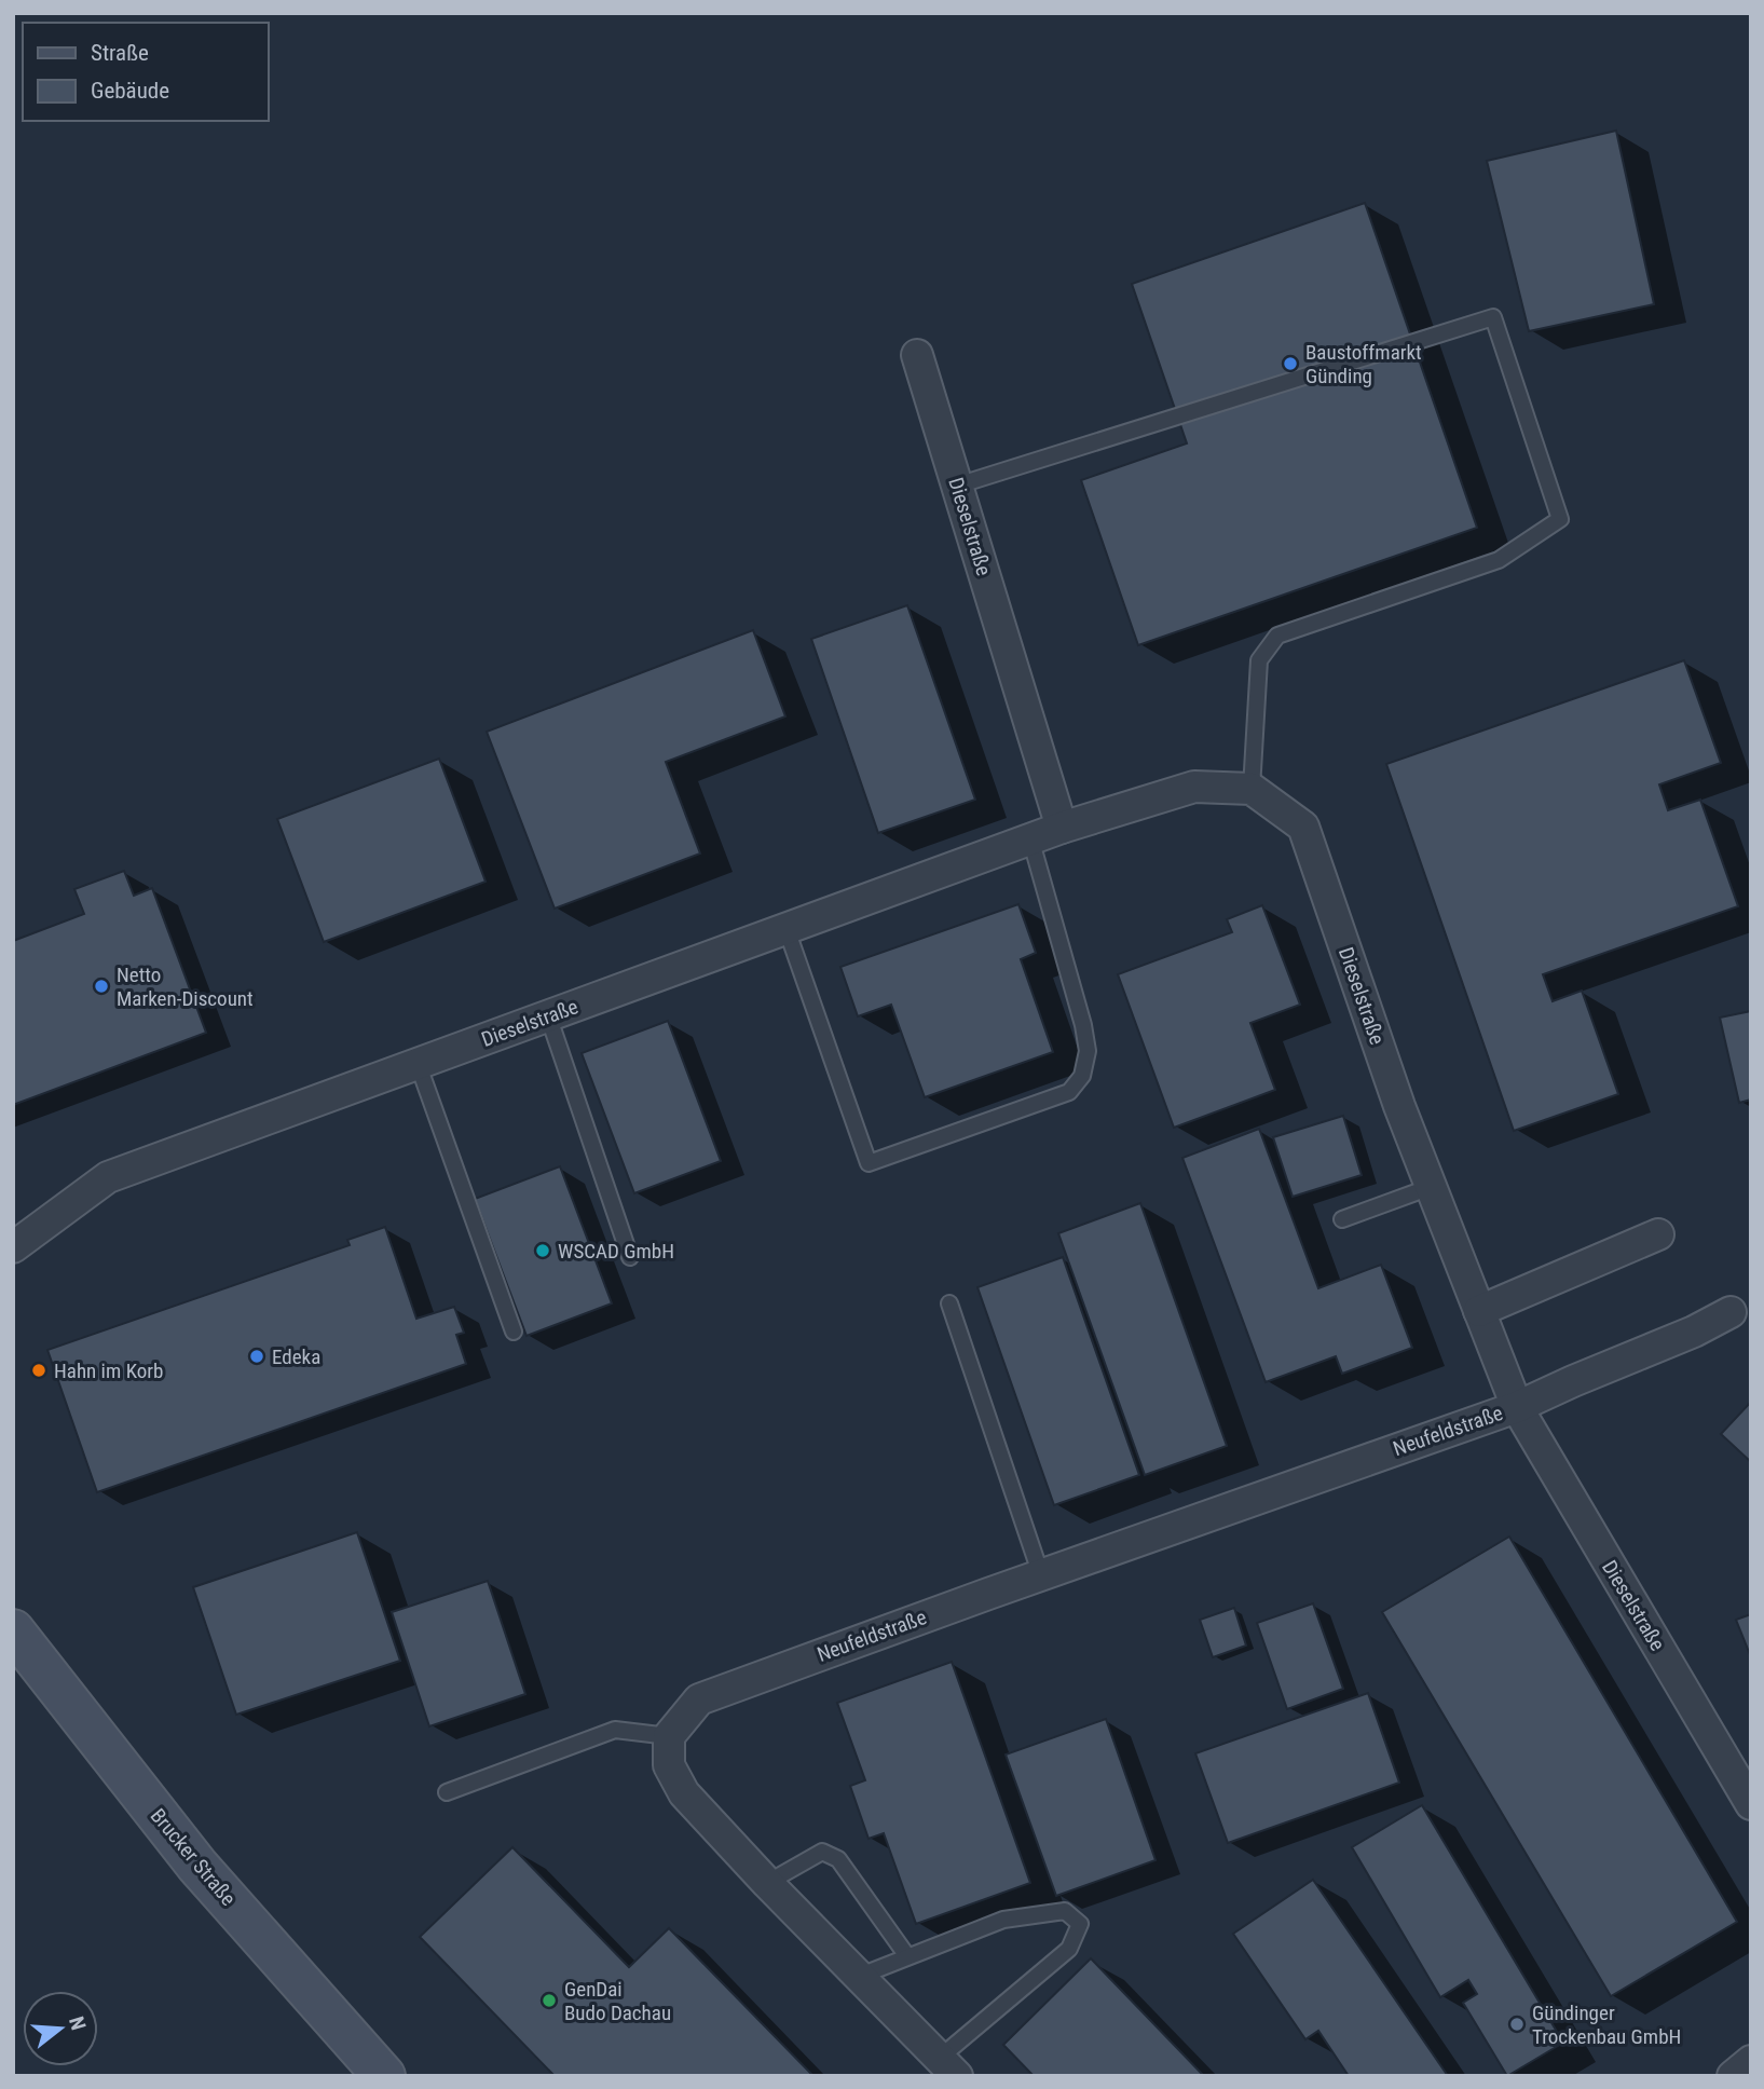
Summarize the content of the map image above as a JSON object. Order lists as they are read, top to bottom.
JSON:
{
  "streets": {
    "main road": ["Brucker Straße"],
    "street": ["Dieselstraße", "Neufeldstraße"]
  },
  "crossings": [
    ["Dieselstraße", "Neufeldstraße"]
  ],
  "places": [
    "Baustoffmarkt Günding",
    "Netto Marken-Discount",
    "WSCAD GmbH",
    "Edeka",
    "Hahn im Korb",
    "GenDai Budo Dachau",
    "Gündinger Trockenbau GmbH"
  ],
  "legend": ["Straße", "Gebäude"],
  "north": "right"
}
